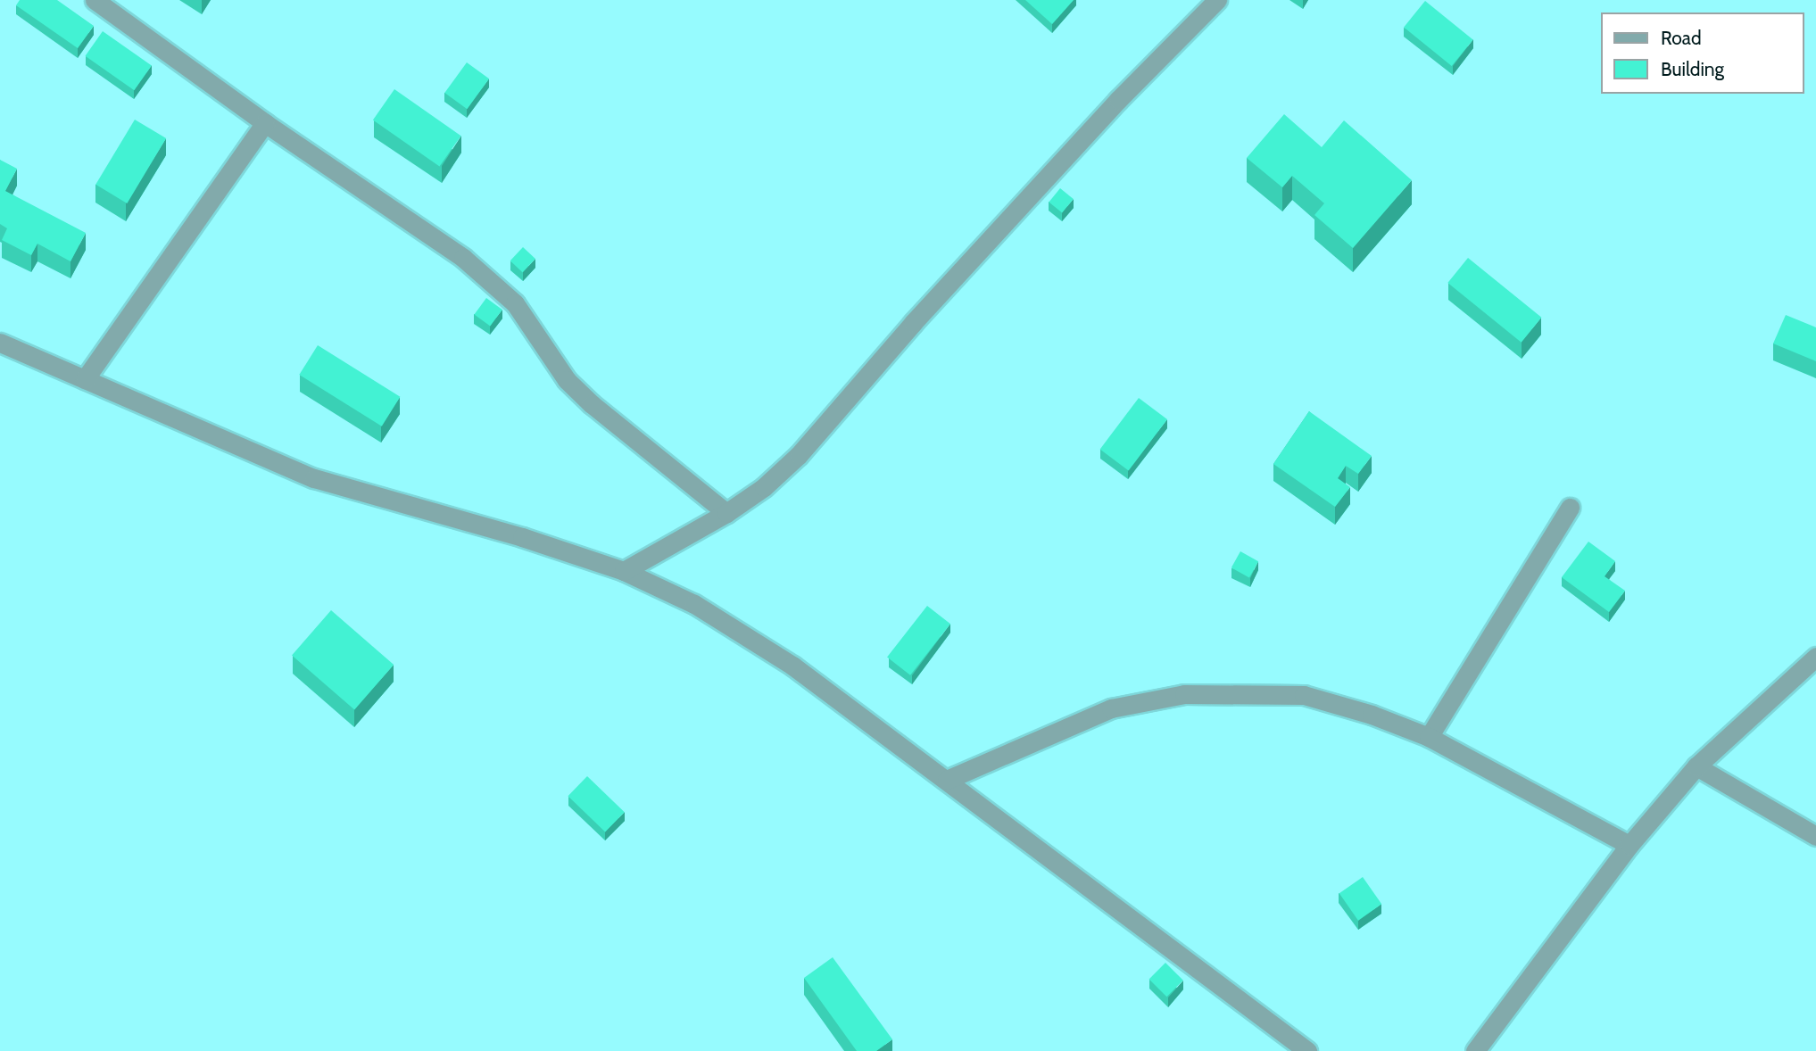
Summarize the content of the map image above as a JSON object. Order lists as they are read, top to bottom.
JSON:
{
  "legend": ["Road", "Building"]
}
